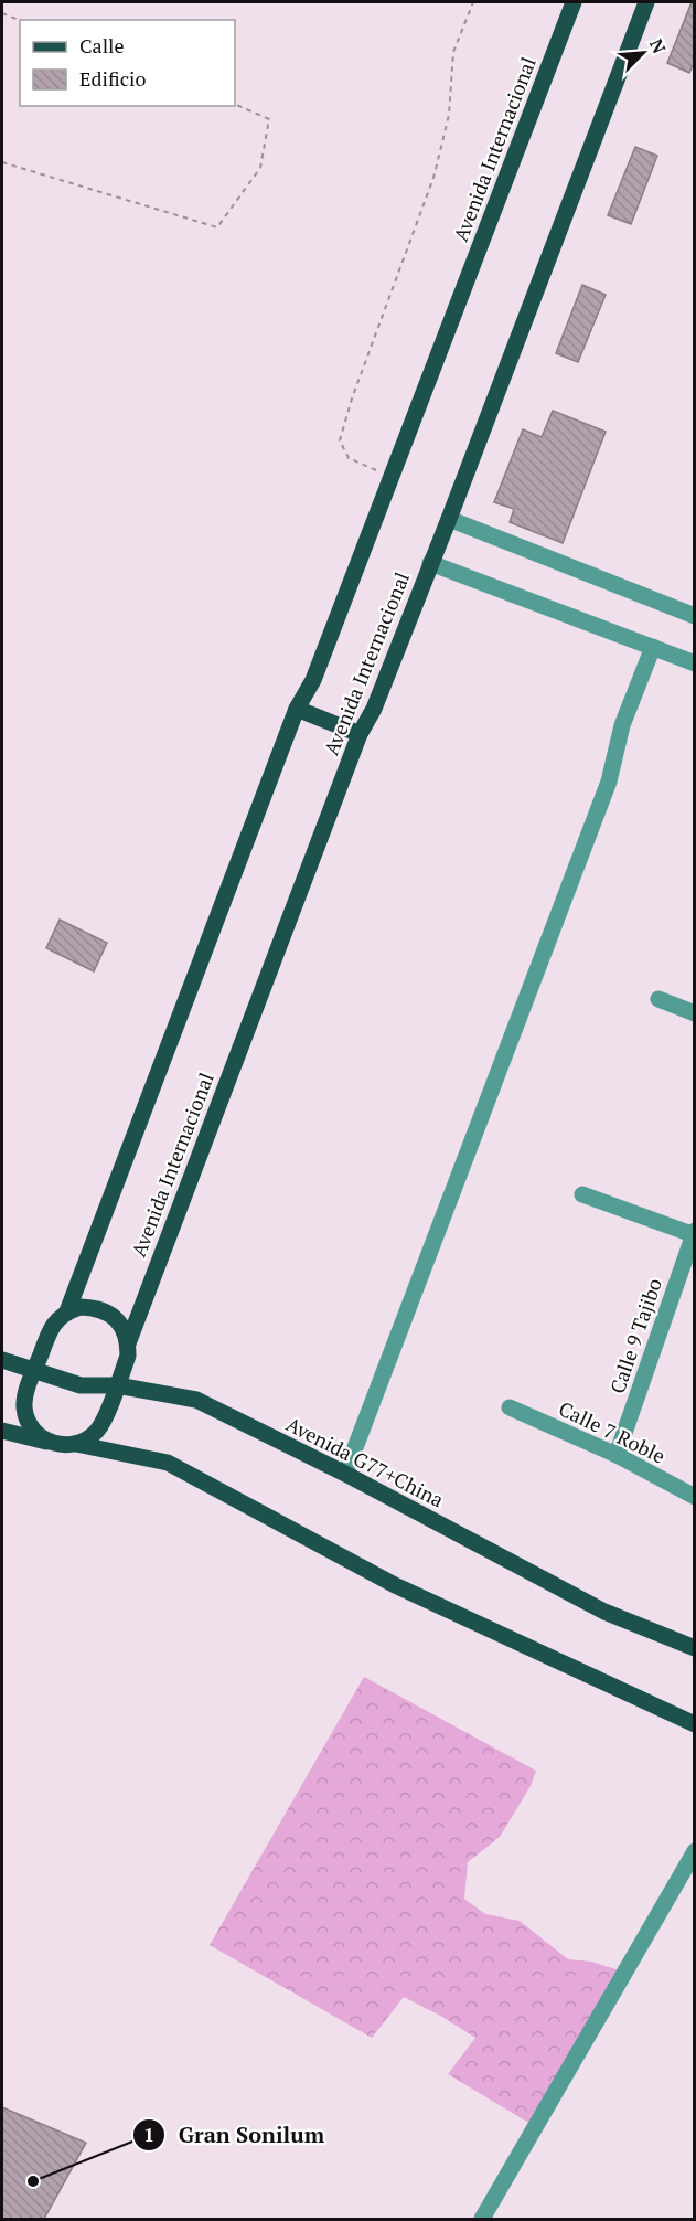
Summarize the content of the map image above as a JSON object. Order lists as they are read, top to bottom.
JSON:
{
  "streets": {
    "main road": ["Avenida Internacional", "Avenida G77+China"],
    "street": ["Calle 9 Tajibo", "Calle 7 Roble"]
  },
  "crossings": [
    ["Avenida Internacional", "Avenida G77+China"],
    ["Calle 9 Tajibo", "Calle 7 Roble"]
  ],
  "places": ["Gran Sonilum"],
  "legend": ["Calle", "Edificio"],
  "north": "top right"
}
